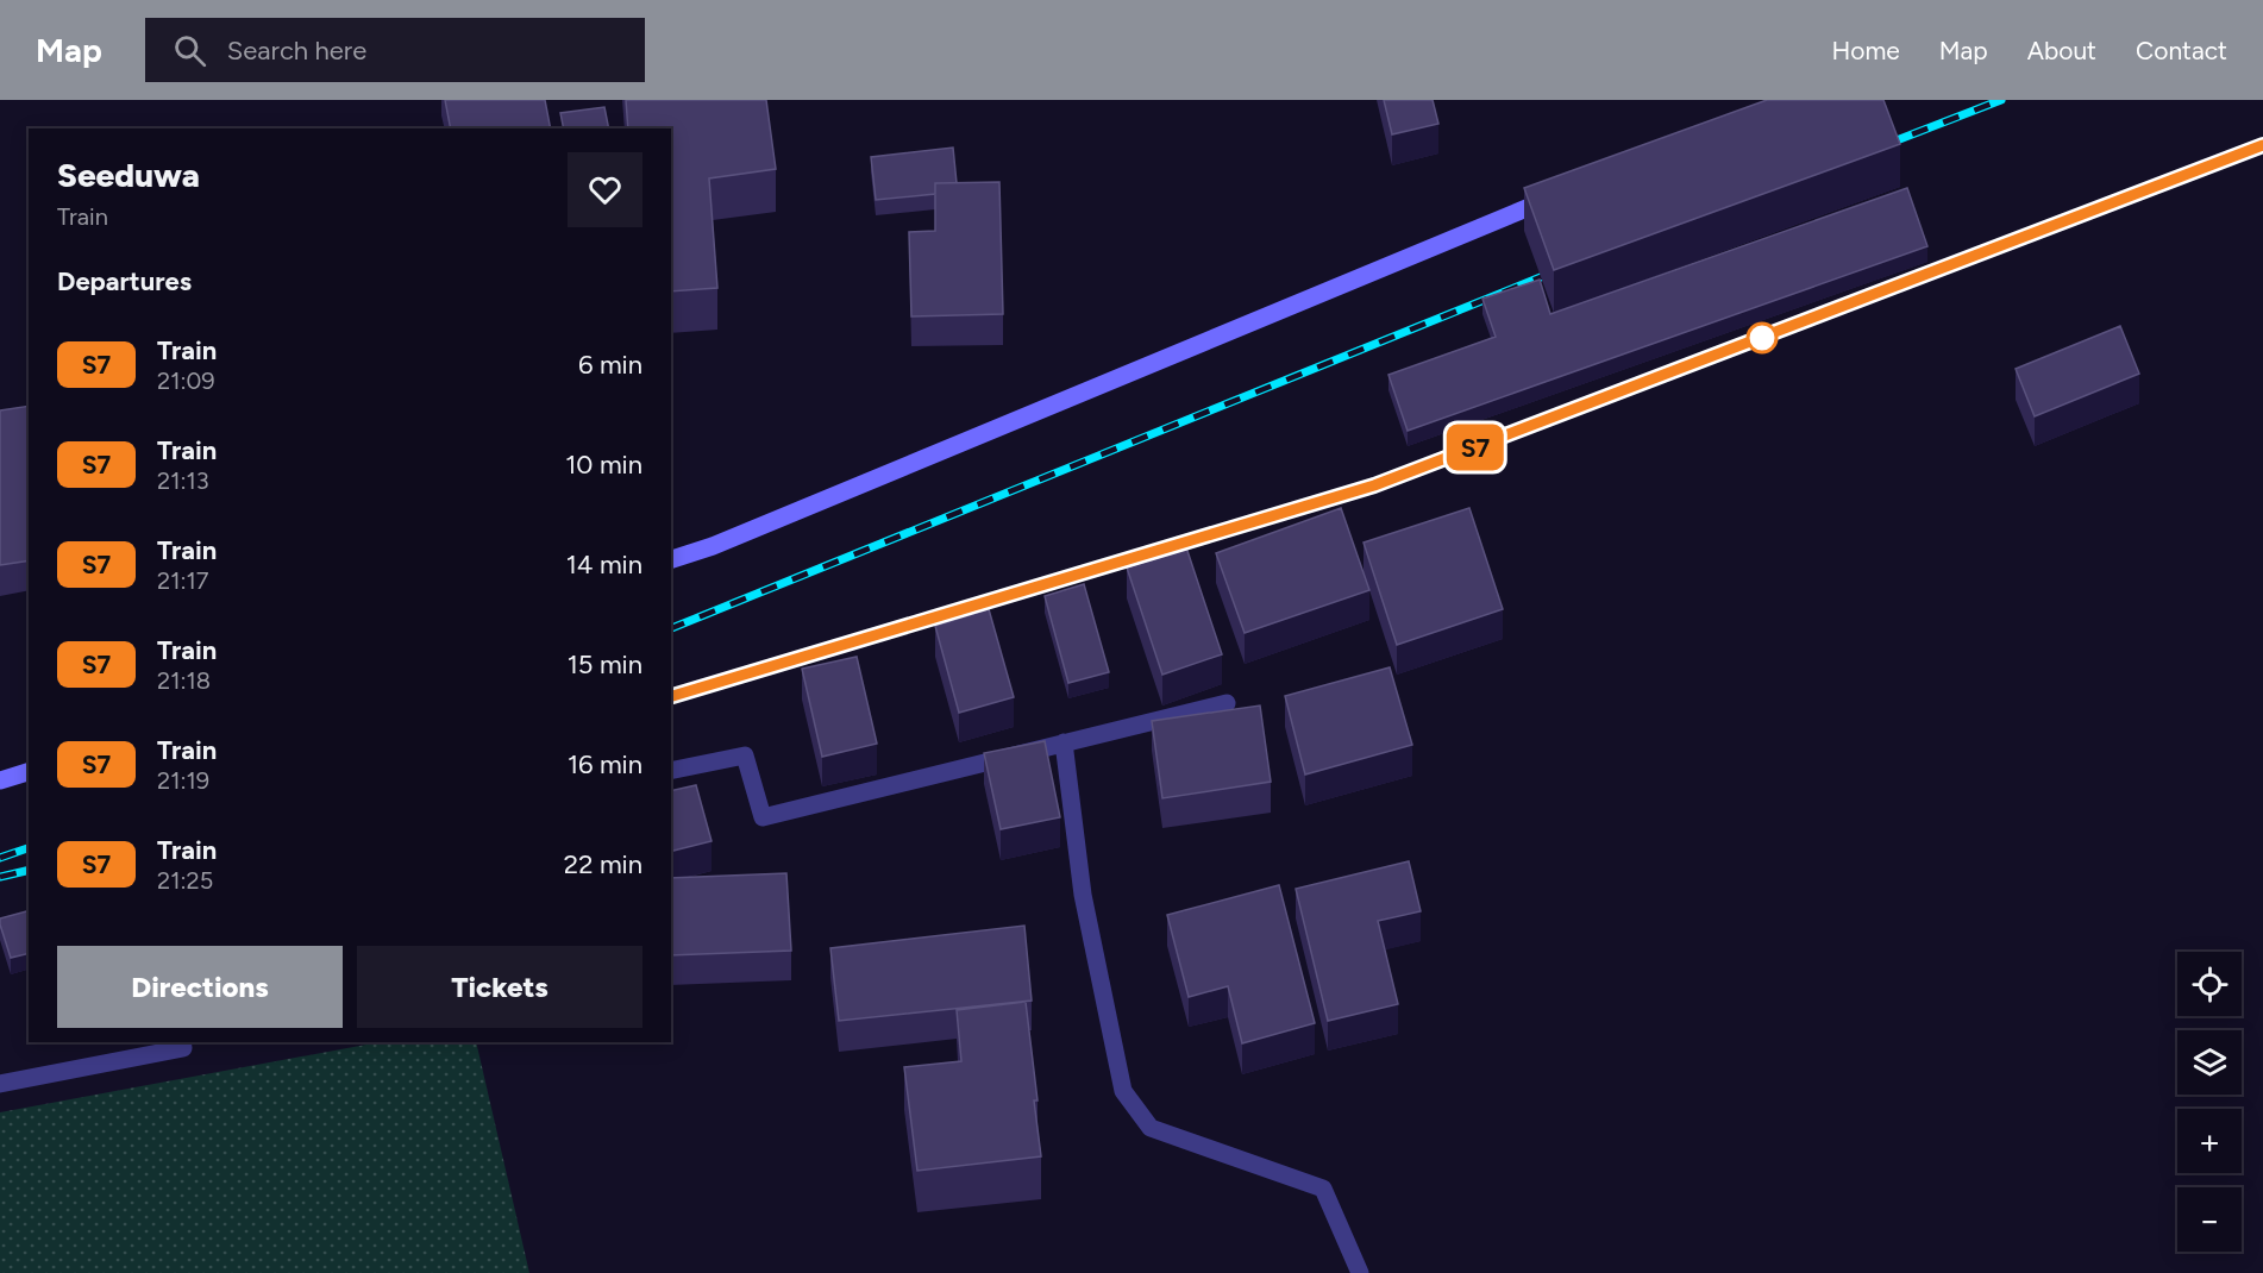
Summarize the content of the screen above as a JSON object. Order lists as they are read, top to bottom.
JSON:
{
  "page": {
    "header": "Map",
    "search": "Search here",
    "nav": [
      "Home",
      "Map",
      "About",
      "Contact"
    ],
    "on_map": "S7",
    "heading": [
      ["Seeduwa", "Train"],
      "Departures"
    ],
    "list": [
      {
        "mark": "S7",
        "name": "Train",
        "note": "21:09",
        "value": "6 min"
      },
      {
        "mark": "S7",
        "name": "Train",
        "note": "21:13",
        "value": "10 min"
      },
      {
        "mark": "S7",
        "name": "Train",
        "note": "21:17",
        "value": "14 min"
      },
      {
        "mark": "S7",
        "name": "Train",
        "note": "21:18",
        "value": "15 min"
      },
      {
        "mark": "S7",
        "name": "Train",
        "note": "21:19",
        "value": "16 min"
      },
      {
        "mark": "S7",
        "name": "Train",
        "note": "21:25",
        "value": "22 min"
      }
    ],
    "buttons": ["Directions", "Tickets"],
    "map_buttons": ["+", "−"]
  }
}
